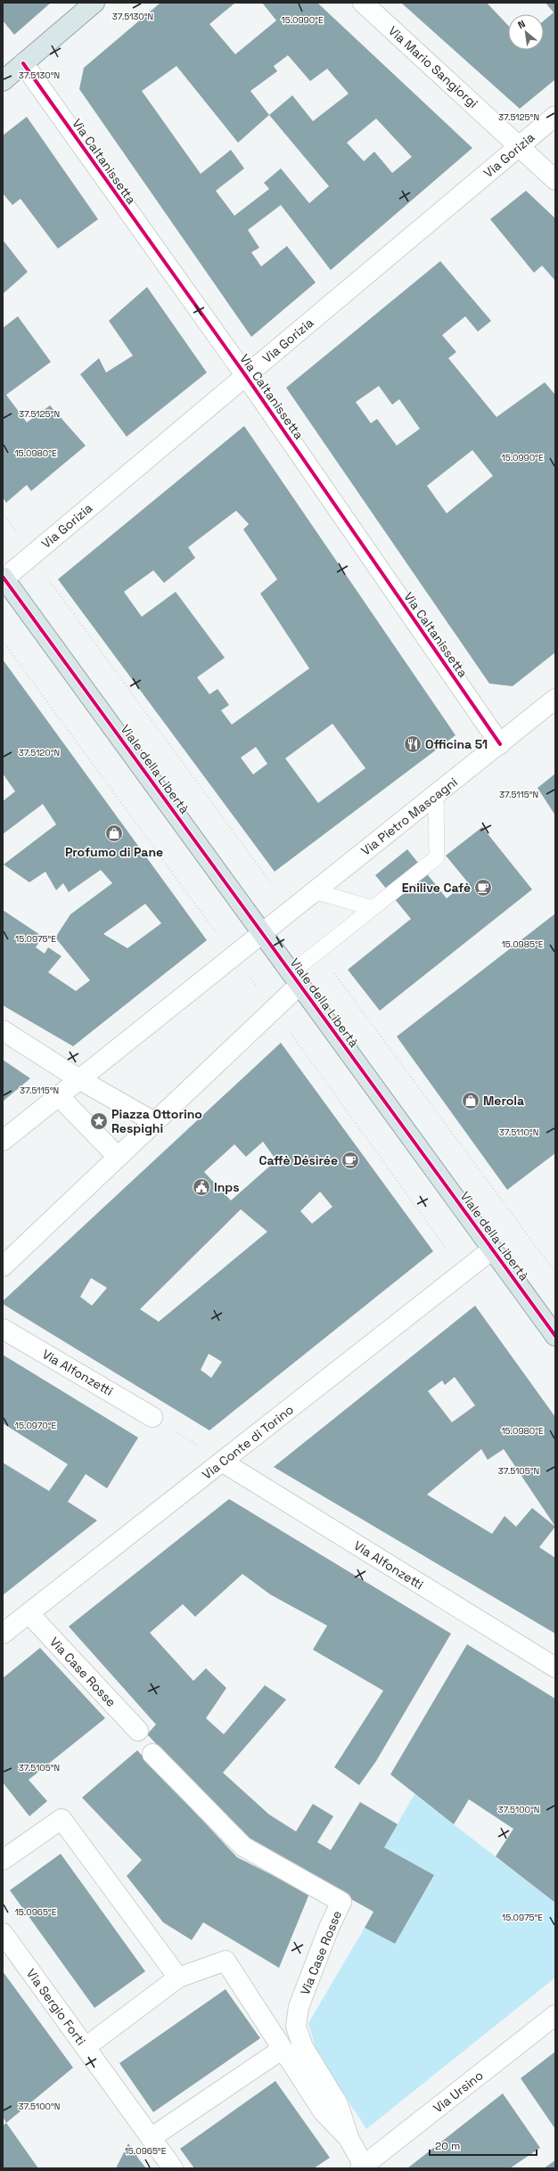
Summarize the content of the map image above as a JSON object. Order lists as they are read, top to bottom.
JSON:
{
  "streets": {
    "main road": ["Viale della Libertà"],
    "street": [
      "Via Mario Sangiorgi",
      "Via Gorizia",
      "Via Caltanissetta",
      "Via Pietro Mascagni",
      "Via Alfonzetti",
      "Via Conte di Torino",
      "Via Case Rosse",
      "Via Sergio Forti",
      "Via Ursino"
    ]
  },
  "crossings": [
    ["Via Mario Sangiorgi", "Via Gorizia"],
    ["Via Gorizia", "Via Caltanissetta"],
    ["Via Gorizia", "Viale della Libertà"],
    ["Via Caltanissetta", "Via Pietro Mascagni"],
    ["Viale della Libertà", "Via Pietro Mascagni"],
    ["Viale della Libertà", "Via Conte di Torino"],
    ["Via Alfonzetti", "Via Conte di Torino"],
    ["Via Conte di Torino", "Via Case Rosse"],
    ["Via Case Rosse", "Via Ursino"]
  ],
  "places": {
    "restaurant": ["Officina 51"],
    "shop": ["Profumo di Pane", "Merola"],
    "cafe": ["Enilive Cafè", "Caffè Désirée"],
    "place": ["Piazza Ottorino Respighi"],
    "public building": ["Inps"]
  },
  "scale_bar": "20 m",
  "north": "top left",
  "coordinates": [
    "37.5130°N",
    "15.0990°E",
    "37.5125°N",
    "15.0980°E",
    "37.5120°N",
    "37.5115°N",
    "15.0975°E",
    "15.0985°E",
    "37.5110°N",
    "15.0970°E",
    "37.5105°N",
    "37.5100°N",
    "15.0965°E"
  ]
}
